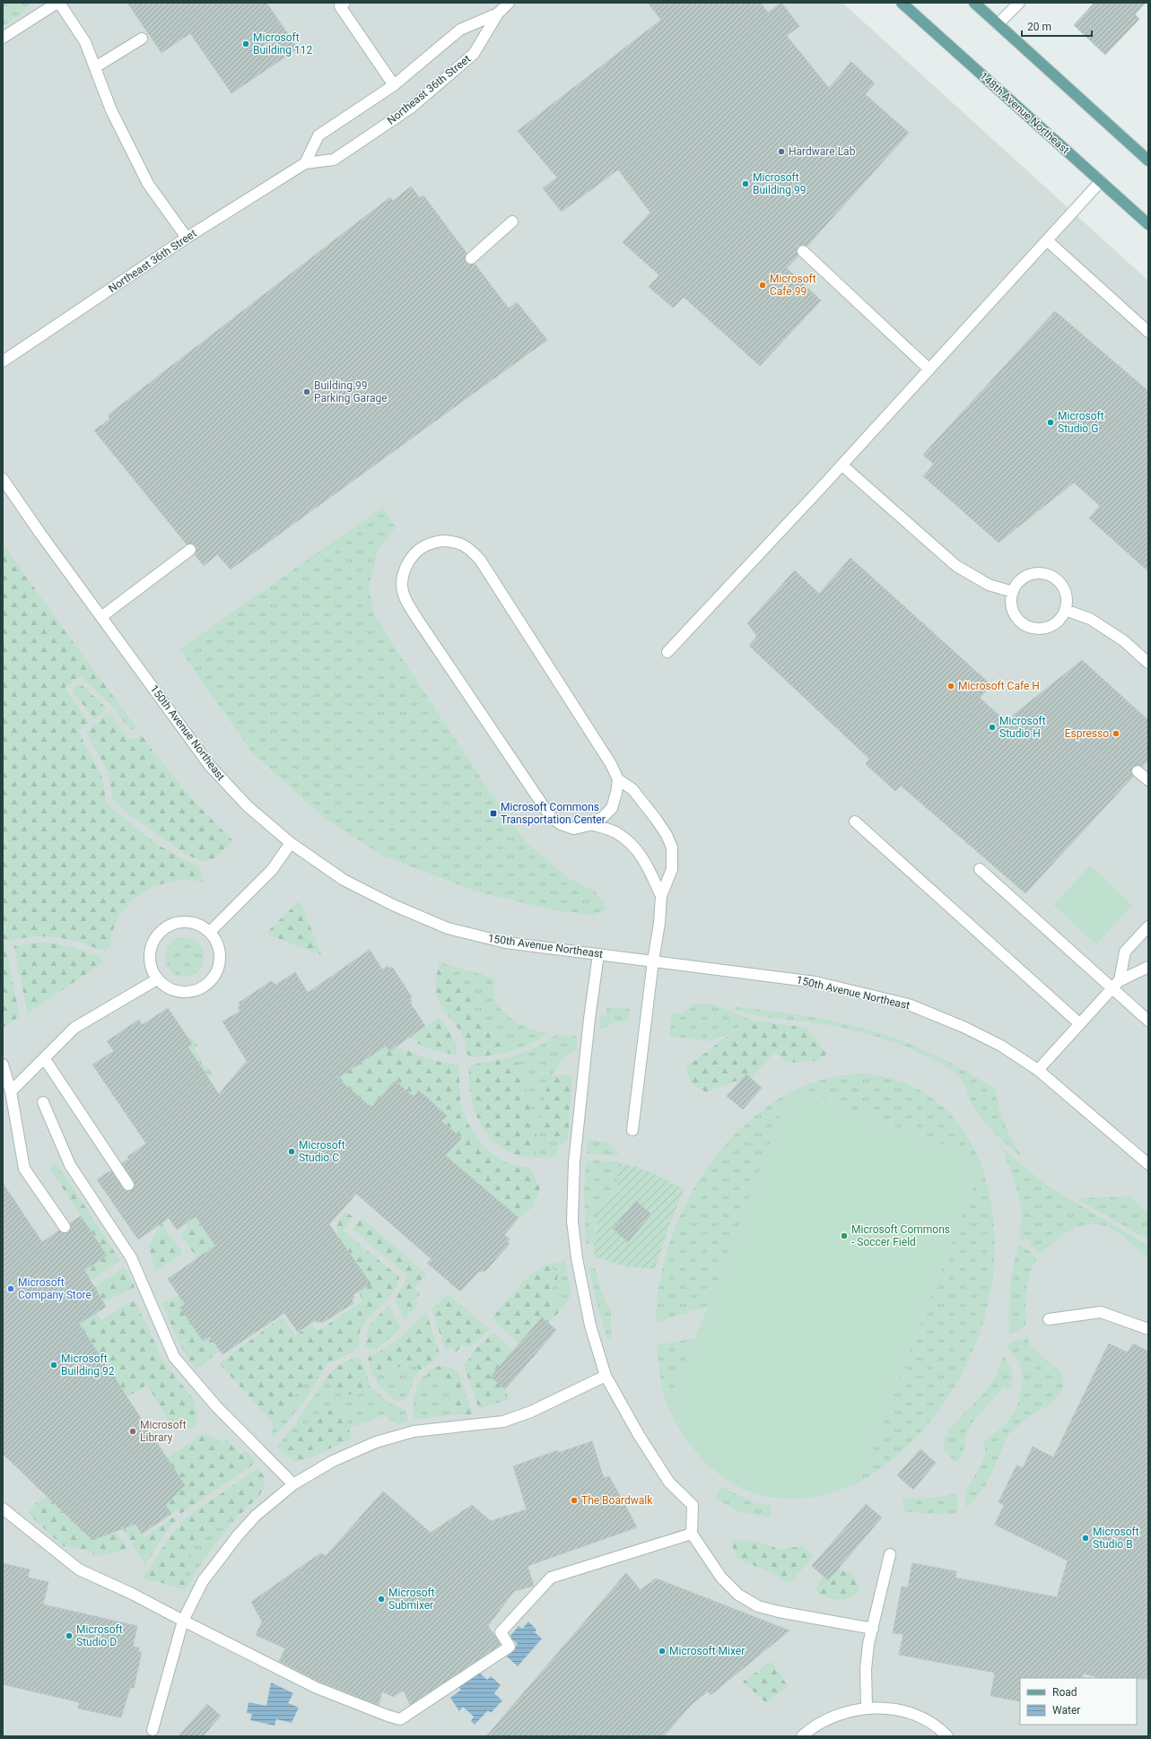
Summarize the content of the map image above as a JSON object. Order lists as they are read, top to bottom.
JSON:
{
  "streets": {
    "main road": ["148th Avenue Northeast"],
    "street": ["Northeast 36th Street", "150th Avenue Northeast"]
  },
  "places": {
    "other": [
      "Microsoft Building 112",
      "Hardware Lab",
      "Microsoft Building 99",
      "Microsoft Cafe 99",
      "Building 99 Parking Garage",
      "Microsoft Studio G",
      "Microsoft Cafe H",
      "Microsoft Studio H",
      "Espresso",
      "Microsoft Studio C",
      "Microsoft Commons - Soccer Field",
      "Microsoft Company Store",
      "Microsoft Building 92",
      "Microsoft Library",
      "The Boardwalk",
      "Microsoft Studio B",
      "Microsoft Submixer",
      "Microsoft Studio D",
      "Microsoft Mixer"
    ],
    "transit": ["Microsoft Commons Transportation Center"]
  },
  "legend": ["Road", "Water"],
  "scale_bar": "20 m"
}
